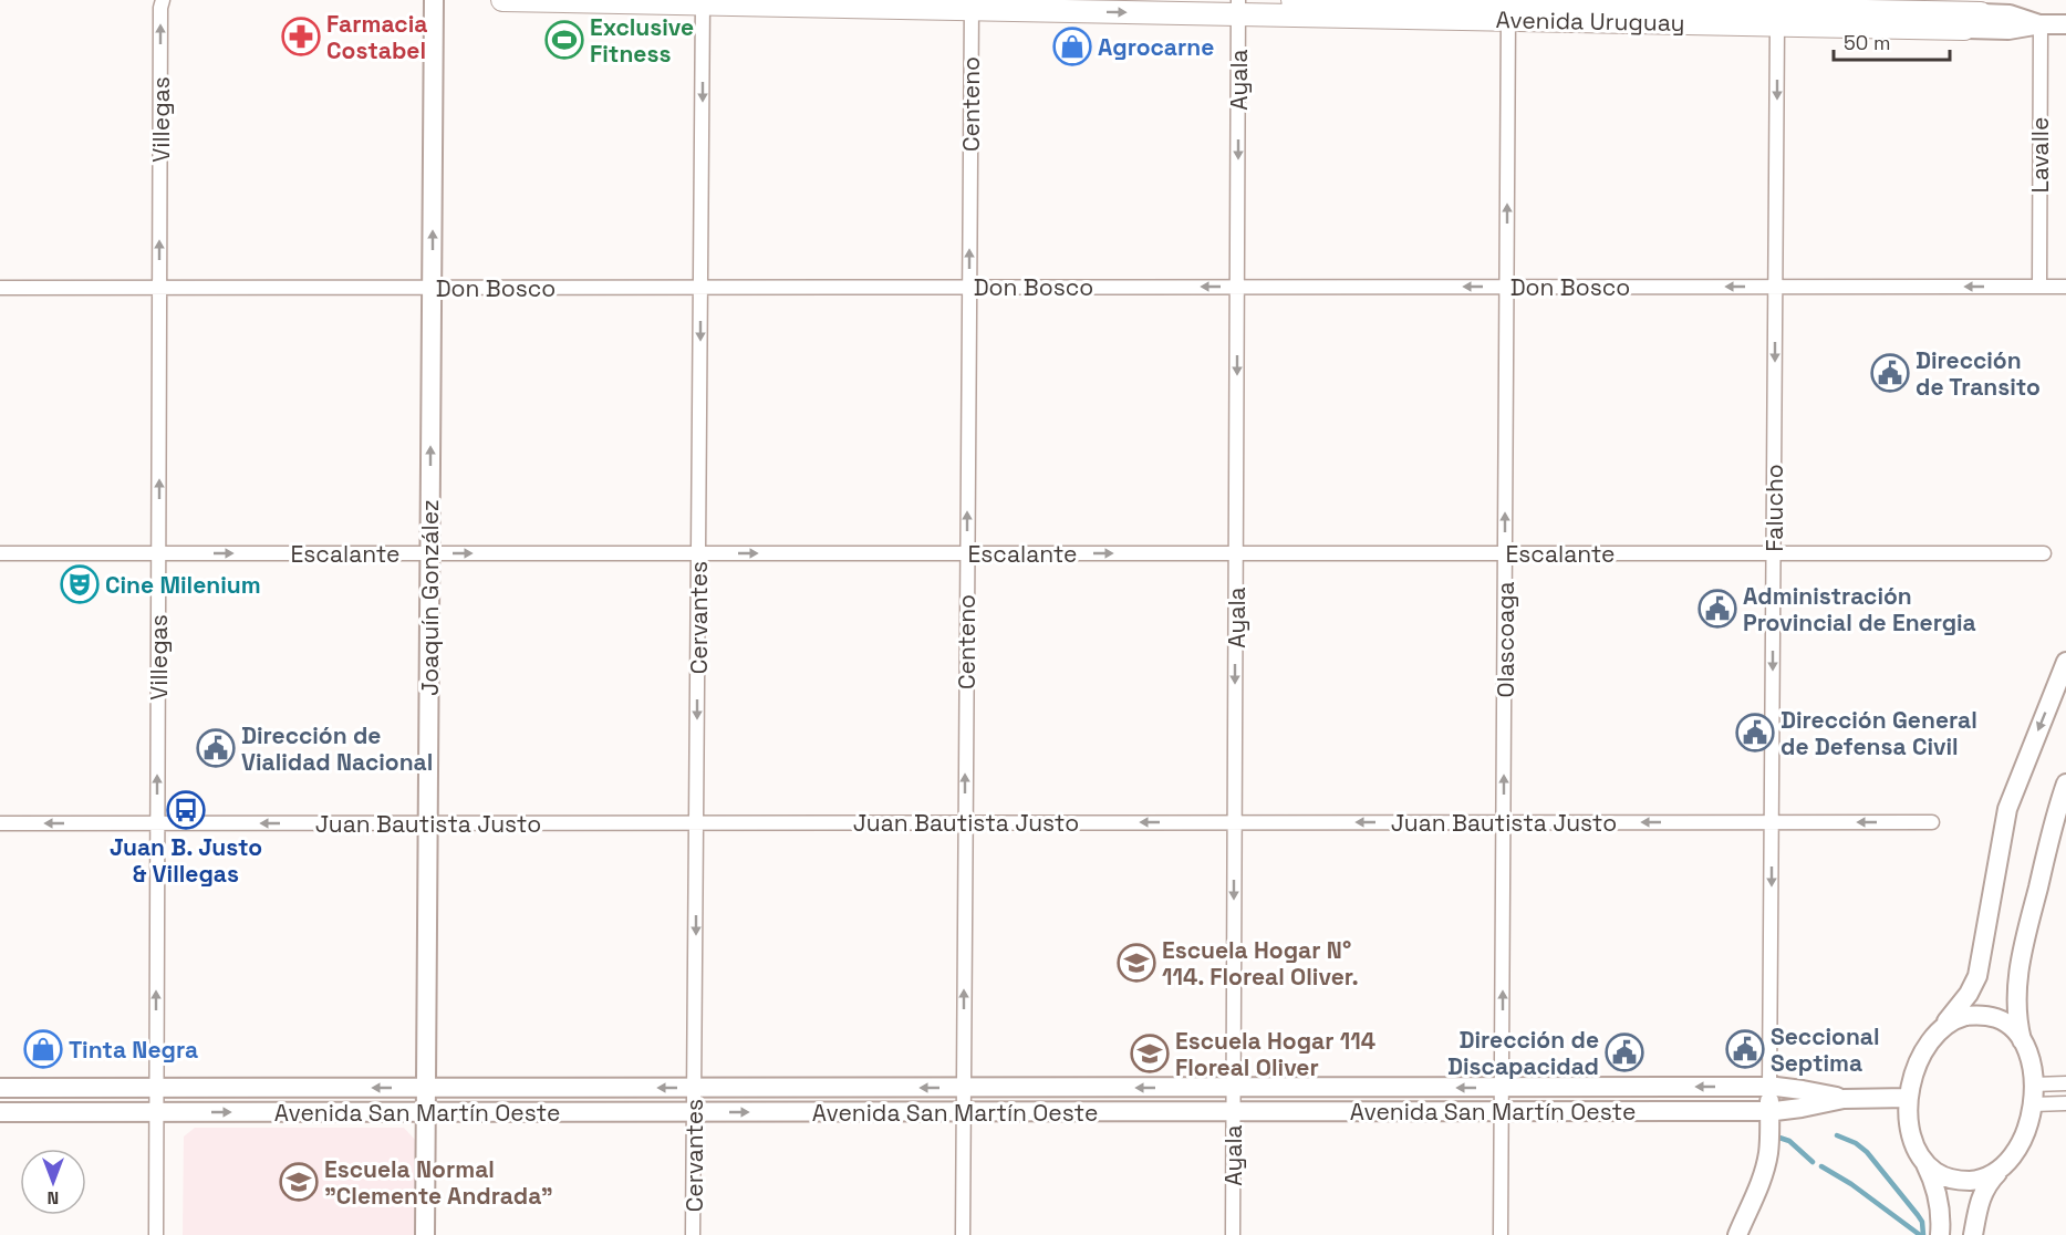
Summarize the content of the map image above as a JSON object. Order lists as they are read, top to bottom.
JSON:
{
  "streets": {
    "main road": ["Avenida Uruguay", "Joaquín González", "Avenida San Martín Oeste"],
    "street": [
      "Ayala",
      "Centeno",
      "Villegas",
      "Lavalle",
      "Don Bosco",
      "Falucho",
      "Escalante",
      "Cervantes",
      "Olascoaga",
      "Juan Bautista Justo"
    ]
  },
  "crossings": [
    ["Avenida Uruguay", "Ayala"],
    ["Avenida Uruguay", "Centeno"],
    ["Avenida Uruguay", "Lavalle"],
    ["Avenida Uruguay", "Falucho"],
    ["Avenida Uruguay", "Cervantes"],
    ["Avenida Uruguay", "Olascoaga"],
    ["Ayala", "Don Bosco"],
    ["Ayala", "Escalante"],
    ["Ayala", "Juan Bautista Justo"],
    ["Ayala", "Avenida San Martín Oeste"],
    ["Centeno", "Don Bosco"],
    ["Centeno", "Escalante"],
    ["Centeno", "Juan Bautista Justo"],
    ["Centeno", "Avenida San Martín Oeste"],
    ["Villegas", "Don Bosco"],
    ["Villegas", "Escalante"],
    ["Villegas", "Juan Bautista Justo"],
    ["Villegas", "Avenida San Martín Oeste"],
    ["Lavalle", "Don Bosco"],
    ["Don Bosco", "Falucho"],
    ["Don Bosco", "Joaquín González"],
    ["Don Bosco", "Cervantes"],
    ["Don Bosco", "Olascoaga"],
    ["Falucho", "Escalante"],
    ["Falucho", "Juan Bautista Justo"],
    ["Falucho", "Avenida San Martín Oeste"],
    ["Escalante", "Joaquín González"],
    ["Escalante", "Cervantes"],
    ["Escalante", "Olascoaga"],
    ["Joaquín González", "Juan Bautista Justo"],
    ["Joaquín González", "Avenida San Martín Oeste"],
    ["Cervantes", "Juan Bautista Justo"],
    ["Cervantes", "Avenida San Martín Oeste"],
    ["Olascoaga", "Juan Bautista Justo"],
    ["Olascoaga", "Avenida San Martín Oeste"]
  ],
  "one_way": [
    "Ayala",
    "Centeno",
    "Villegas",
    "Don Bosco",
    "Falucho",
    "Escalante",
    "Joaquín González",
    "Cervantes",
    "Olascoaga",
    "Juan Bautista Justo"
  ],
  "places": {
    "pharmacy": ["Farmacia Costabel"],
    "sports": ["Exclusive Fitness"],
    "shop": ["Agrocarne", "Tinta Negra"],
    "public building": [
      "Dirección de Transito",
      "Administración Provincial de Energia",
      "Dirección General de Defensa Civil",
      "Dirección de Vialidad Nacional",
      "Seccional Septima",
      "Dirección de Discapacidad"
    ],
    "theatre": ["Cine Milenium"],
    "bus stop": ["Juan B. Justo & Villegas"],
    "school or university": ["Escuela Hogar N° 114. Floreal Oliver.", "Escuela Hogar 114 Floreal Oliver", "Escuela Normal \"Clemente Andrada\""]
  },
  "scale_bar": "50 m",
  "north": "bottom"
}
